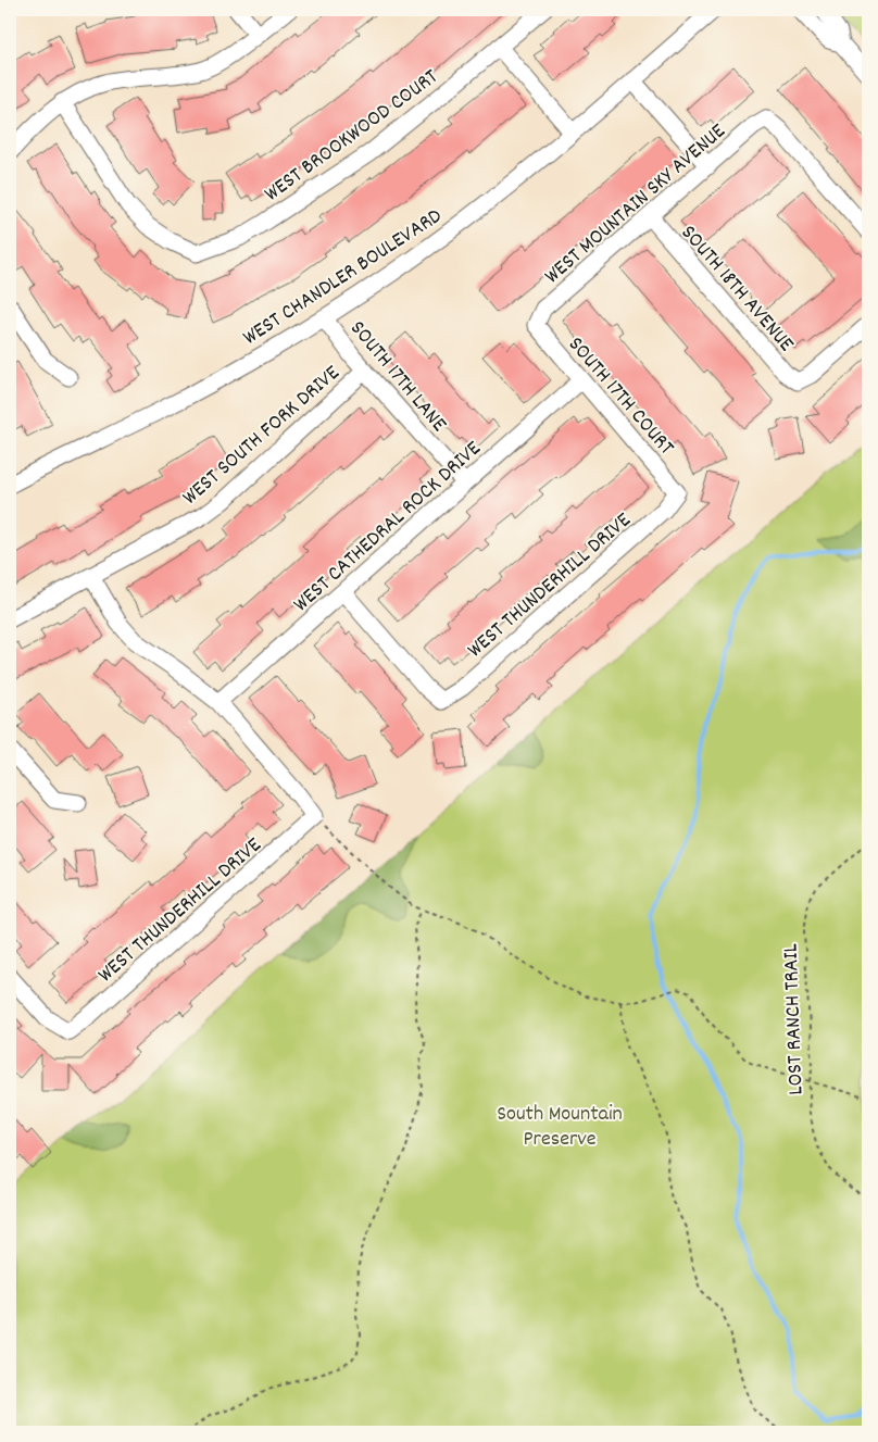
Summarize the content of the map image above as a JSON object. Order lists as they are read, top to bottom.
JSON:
{
  "streets": {
    "street": [
      "WEST BROOKWOOD COURT",
      "WEST MOUNTAIN SKY AVENUE",
      "WEST CHANDLER BOULEVARD",
      "SOUTH 18TH AVENUE",
      "SOUTH 17TH LANE",
      "SOUTH 17TH COURT",
      "WEST SOUTH FORK DRIVE",
      "WEST CATHEDRAL ROCK DRIVE",
      "WEST THUNDERHILL DRIVE"
    ],
    "path": ["LOST RANCH TRAIL"]
  },
  "crossings": [
    ["WEST MOUNTAIN SKY AVENUE", "SOUTH 18TH AVENUE"],
    ["WEST MOUNTAIN SKY AVENUE", "SOUTH 17TH COURT"],
    ["WEST CHANDLER BOULEVARD", "SOUTH 17TH LANE"],
    ["SOUTH 17TH LANE", "WEST SOUTH FORK DRIVE"],
    ["SOUTH 17TH LANE", "WEST CATHEDRAL ROCK DRIVE"],
    ["SOUTH 17TH COURT", "WEST CATHEDRAL ROCK DRIVE"],
    ["SOUTH 17TH COURT", "WEST THUNDERHILL DRIVE"],
    ["WEST CATHEDRAL ROCK DRIVE", "WEST THUNDERHILL DRIVE"]
  ],
  "parks": ["South Mountain Preserve"]
}
